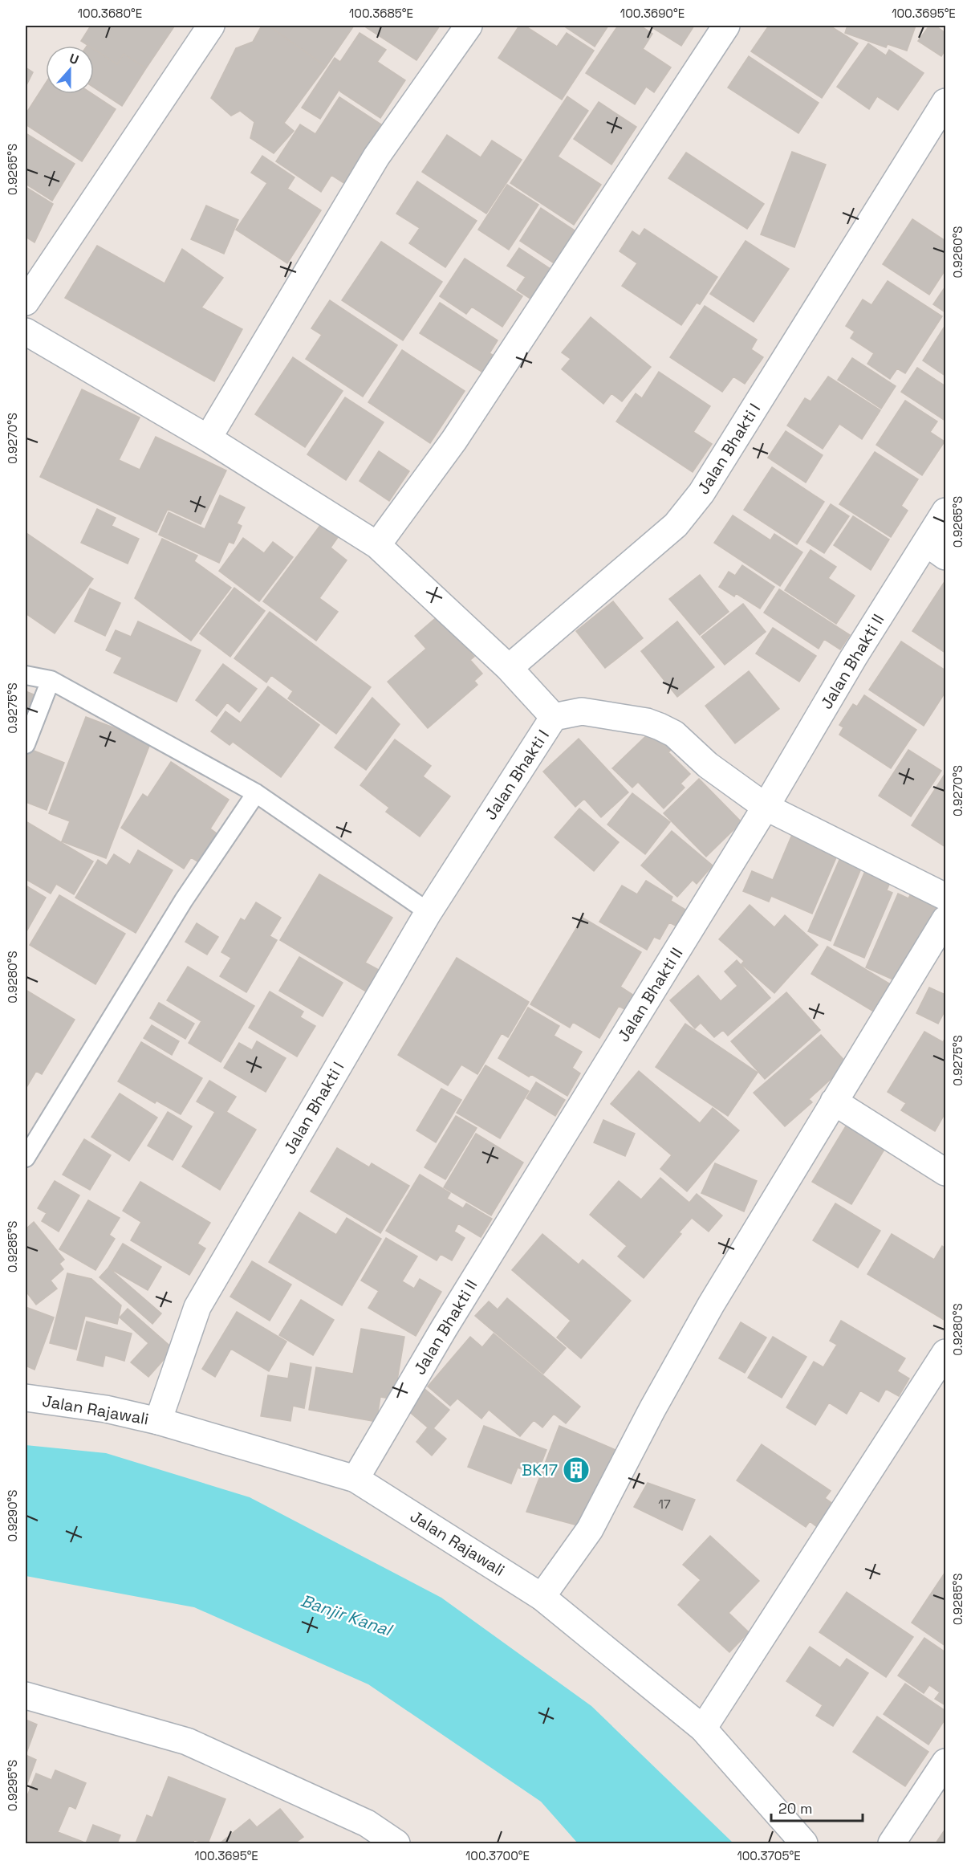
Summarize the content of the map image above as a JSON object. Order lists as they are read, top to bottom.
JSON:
{
  "streets": {
    "street": ["Jalan Bhakti I", "Jalan Bhakti II", "Jalan Rajawali"]
  },
  "crossings": [
    ["Jalan Bhakti I", "Jalan Rajawali"],
    ["Jalan Bhakti II", "Jalan Rajawali"]
  ],
  "water": ["Banjir Kanal"],
  "places": {
    "building": ["BK17"]
  },
  "house_numbers": ["17"],
  "scale_bar": "20 m",
  "north": "top",
  "coordinates": [
    "100.3680°E",
    "100.3685°E",
    "100.3690°E",
    "100.3695°E",
    "0.9265°S",
    "0.9260°S",
    "0.9270°S",
    "0.9275°S",
    "0.9280°S",
    "0.9285°S",
    "0.9290°S",
    "0.9295°S",
    "100.3700°E",
    "100.3705°E"
  ]
}
